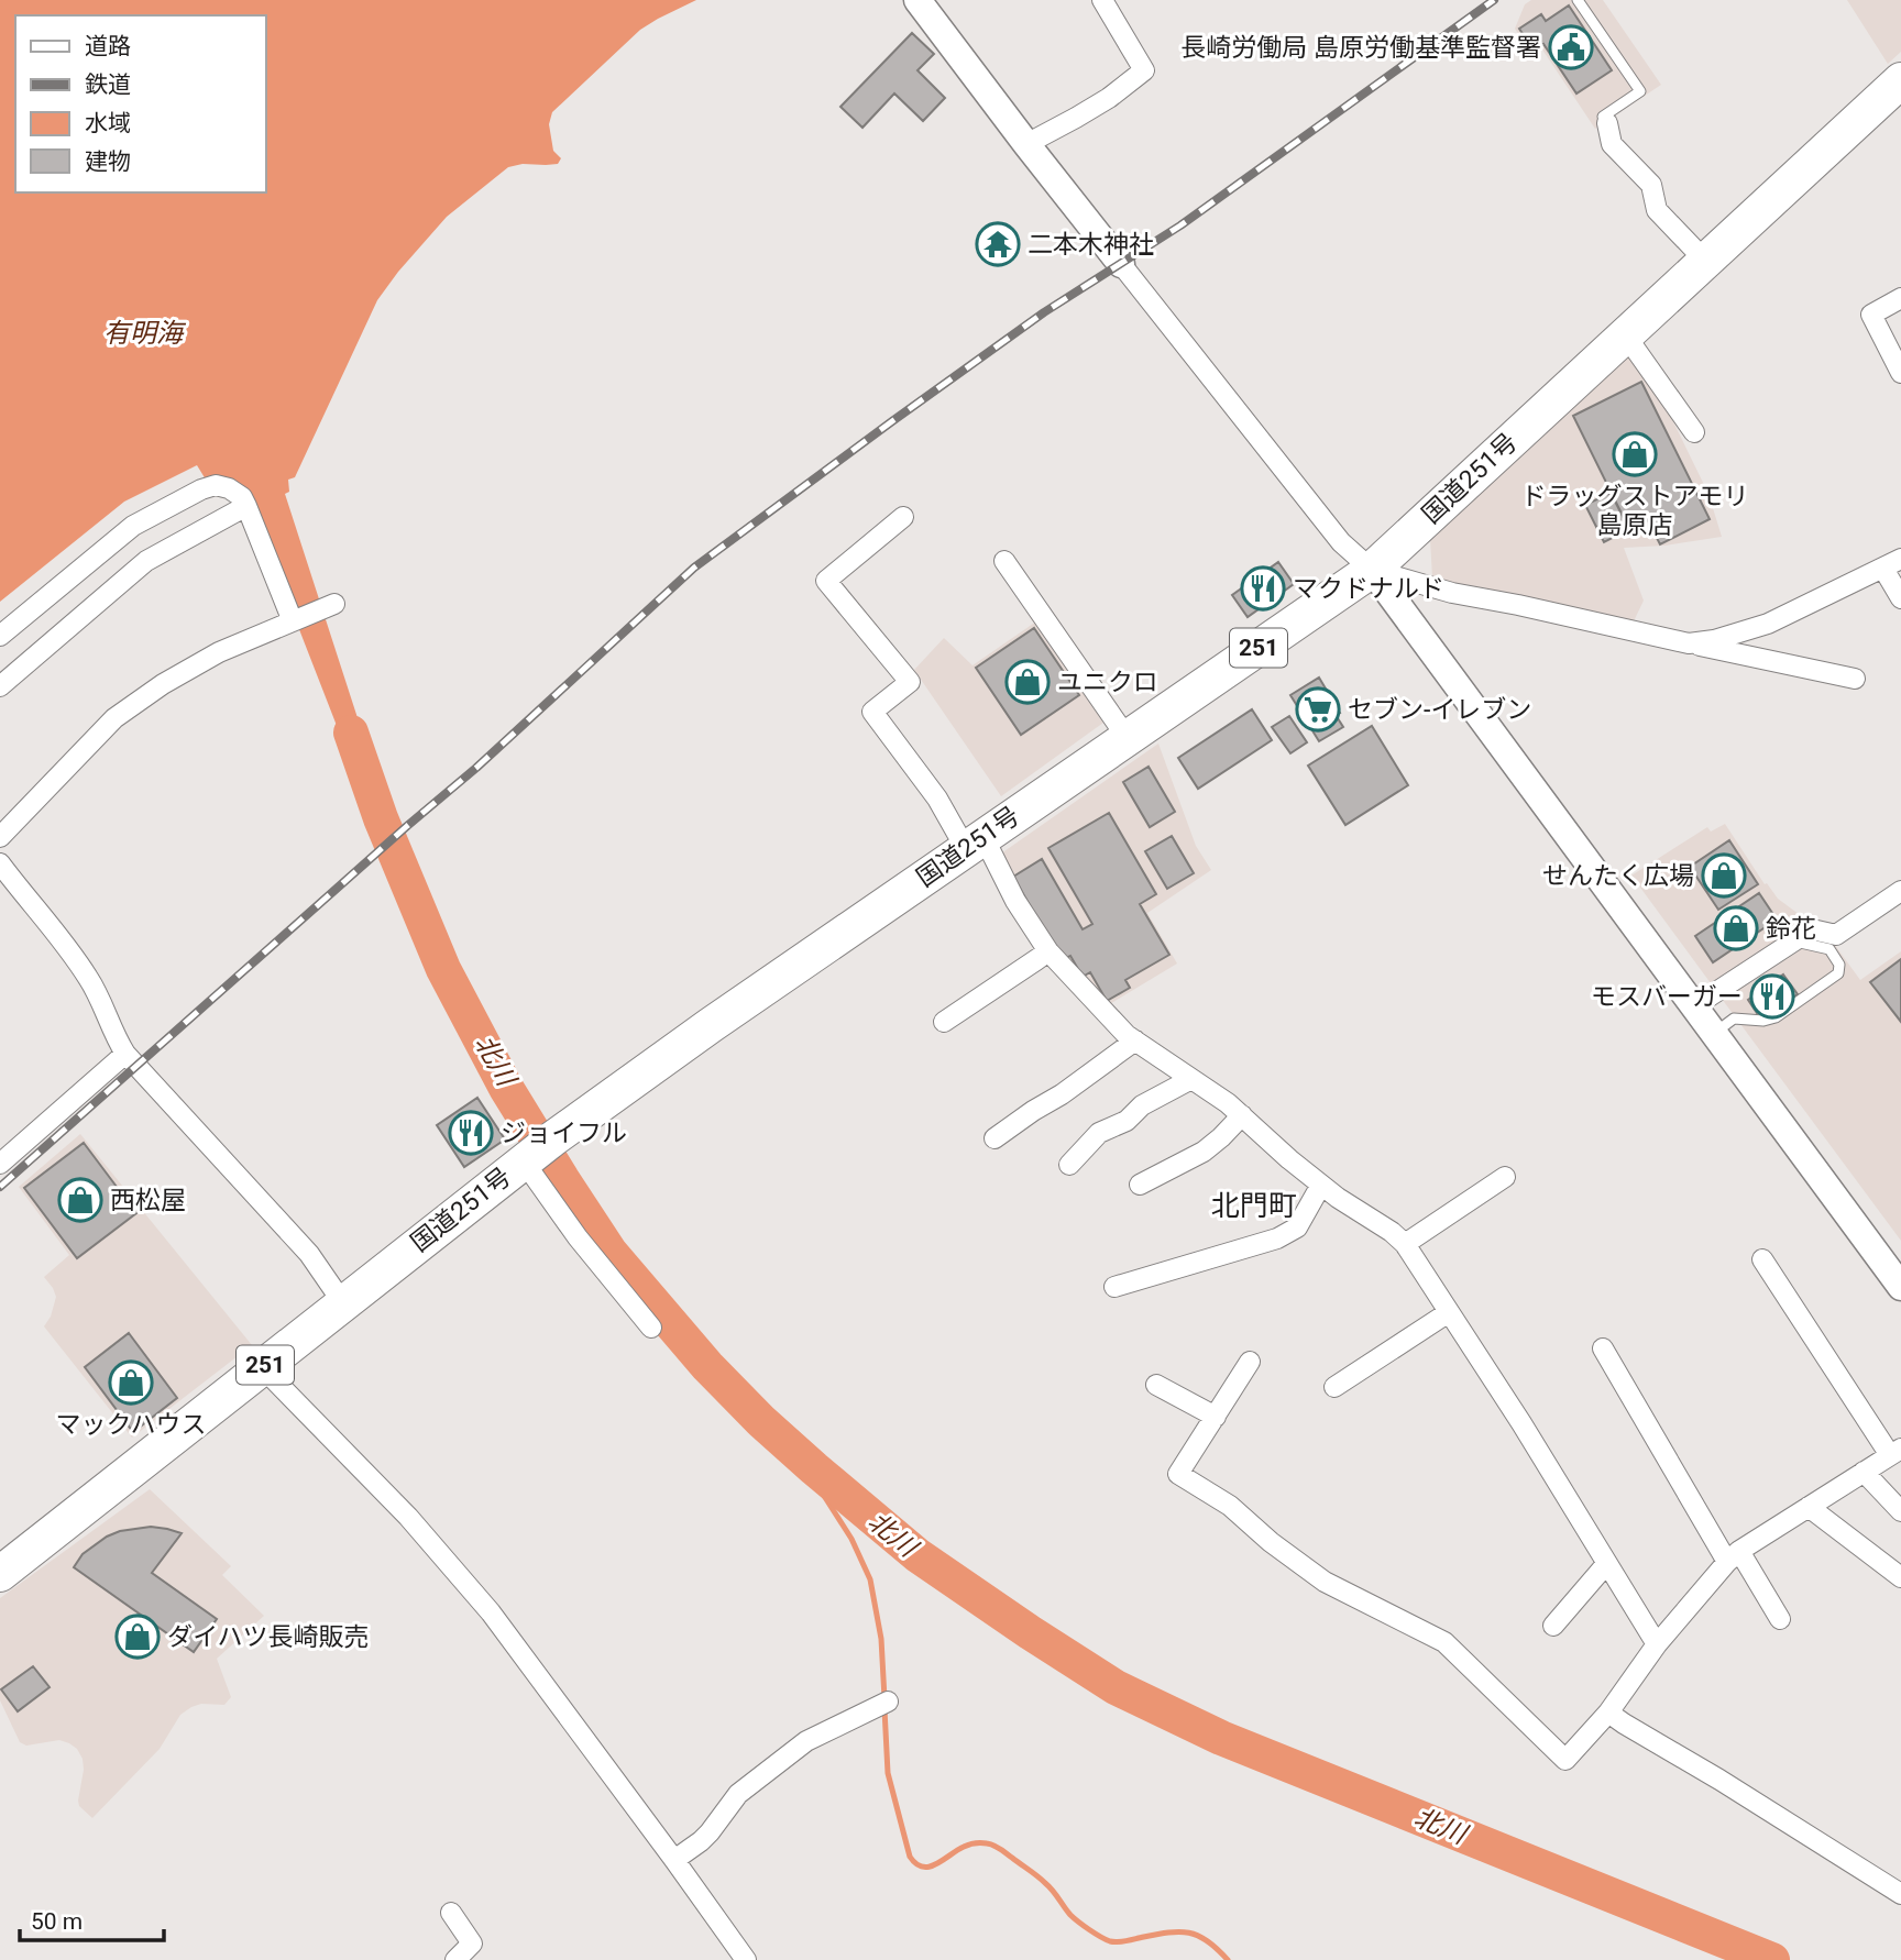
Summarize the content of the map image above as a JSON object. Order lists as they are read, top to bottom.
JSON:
{
  "streets": {
    "highway": ["国道251号", "251"]
  },
  "districts": ["北門町"],
  "water": ["有明海", "北川"],
  "places": {
    "public building": ["長崎労働局 島原労働基準監督署"],
    "temple": ["二本木神社"],
    "shop": [
      "ドラッグストアモリ 島原店",
      "ユニクロ",
      "せんたく広場",
      "鈴花",
      "西松屋",
      "マックハウス",
      "ダイハツ長崎販売"
    ],
    "restaurant": ["マクドナルド", "モスバーガー", "ジョイフル"],
    "supermarket": ["セブン-イレブン"]
  },
  "legend": [
    "道路",
    "鉄道",
    "水域",
    "建物"
  ],
  "scale_bar": "50 m"
}
